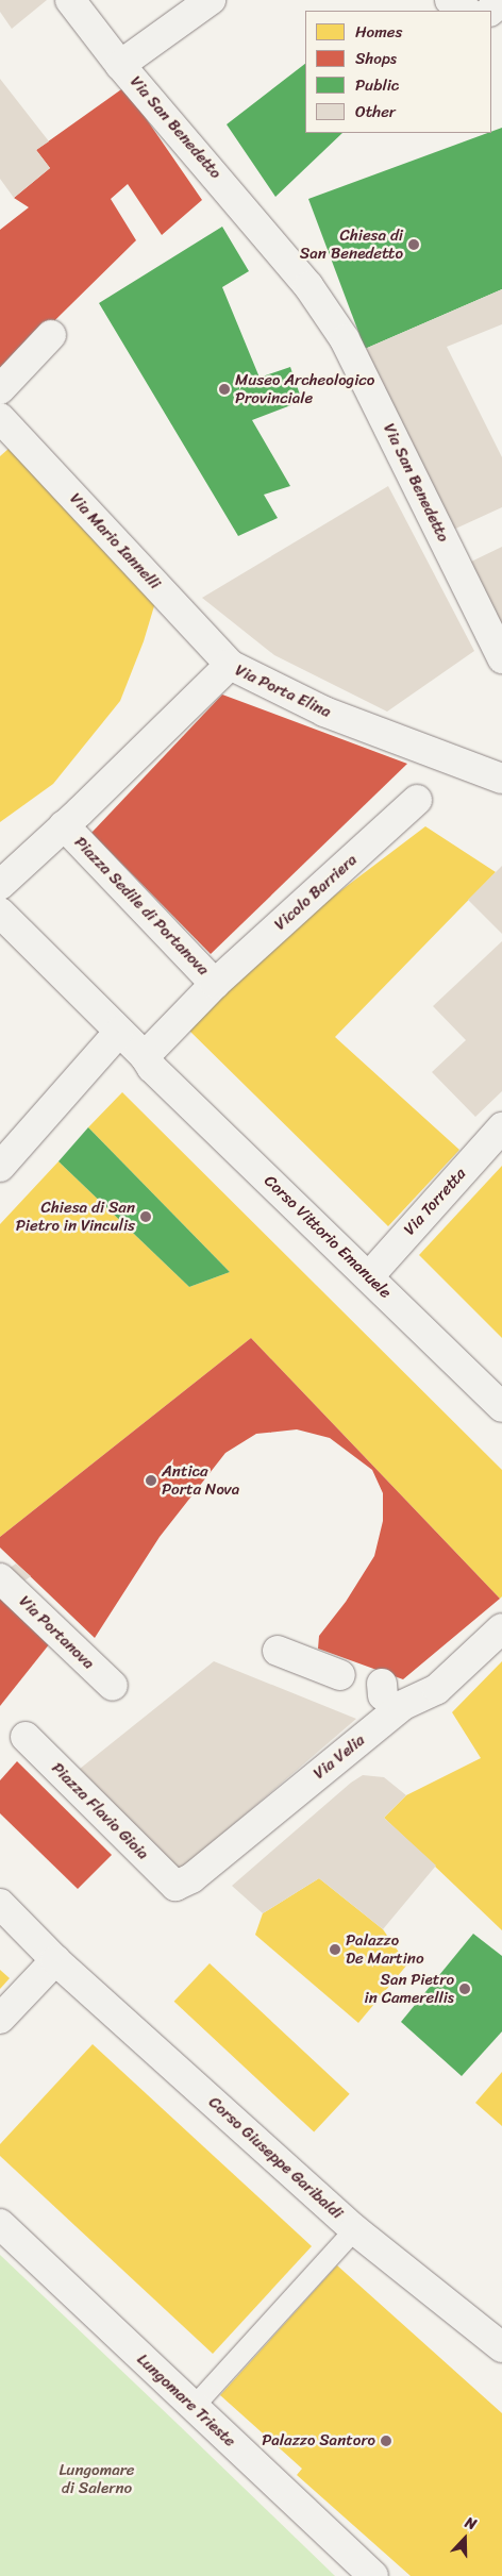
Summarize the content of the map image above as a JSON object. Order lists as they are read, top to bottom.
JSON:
{
  "streets": {
    "street": [
      "Via San Benedetto",
      "Via Mario Iannelli",
      "Via Porta Elina",
      "Vicolo Barriera",
      "Piazza Sedile di Portanova",
      "Via Torretta",
      "Corso Vittorio Emanuele",
      "Via Portanova",
      "Via Velia",
      "Piazza Flavio Gioia",
      "Corso Giuseppe Garibaldi",
      "Lungomare Trieste"
    ]
  },
  "crossings": [
    ["Via Mario Iannelli", "Via Porta Elina"],
    ["Via Porta Elina", "Piazza Sedile di Portanova"],
    ["Vicolo Barriera", "Piazza Sedile di Portanova"],
    ["Piazza Sedile di Portanova", "Corso Vittorio Emanuele"],
    ["Via Torretta", "Corso Vittorio Emanuele"],
    ["Via Velia", "Piazza Flavio Gioia"]
  ],
  "parks": ["Lungomare di Salerno"],
  "places": [
    "Chiesa di San Benedetto",
    "Museo Archeologico Provinciale",
    "Chiesa di San Pietro in Vinculis",
    "Antica Porta Nova",
    "Palazzo De Martino",
    "San Pietro in Camerellis",
    "Palazzo Santoro"
  ],
  "legend": [
    "Homes",
    "Shops",
    "Public",
    "Other"
  ],
  "north": "top"
}
